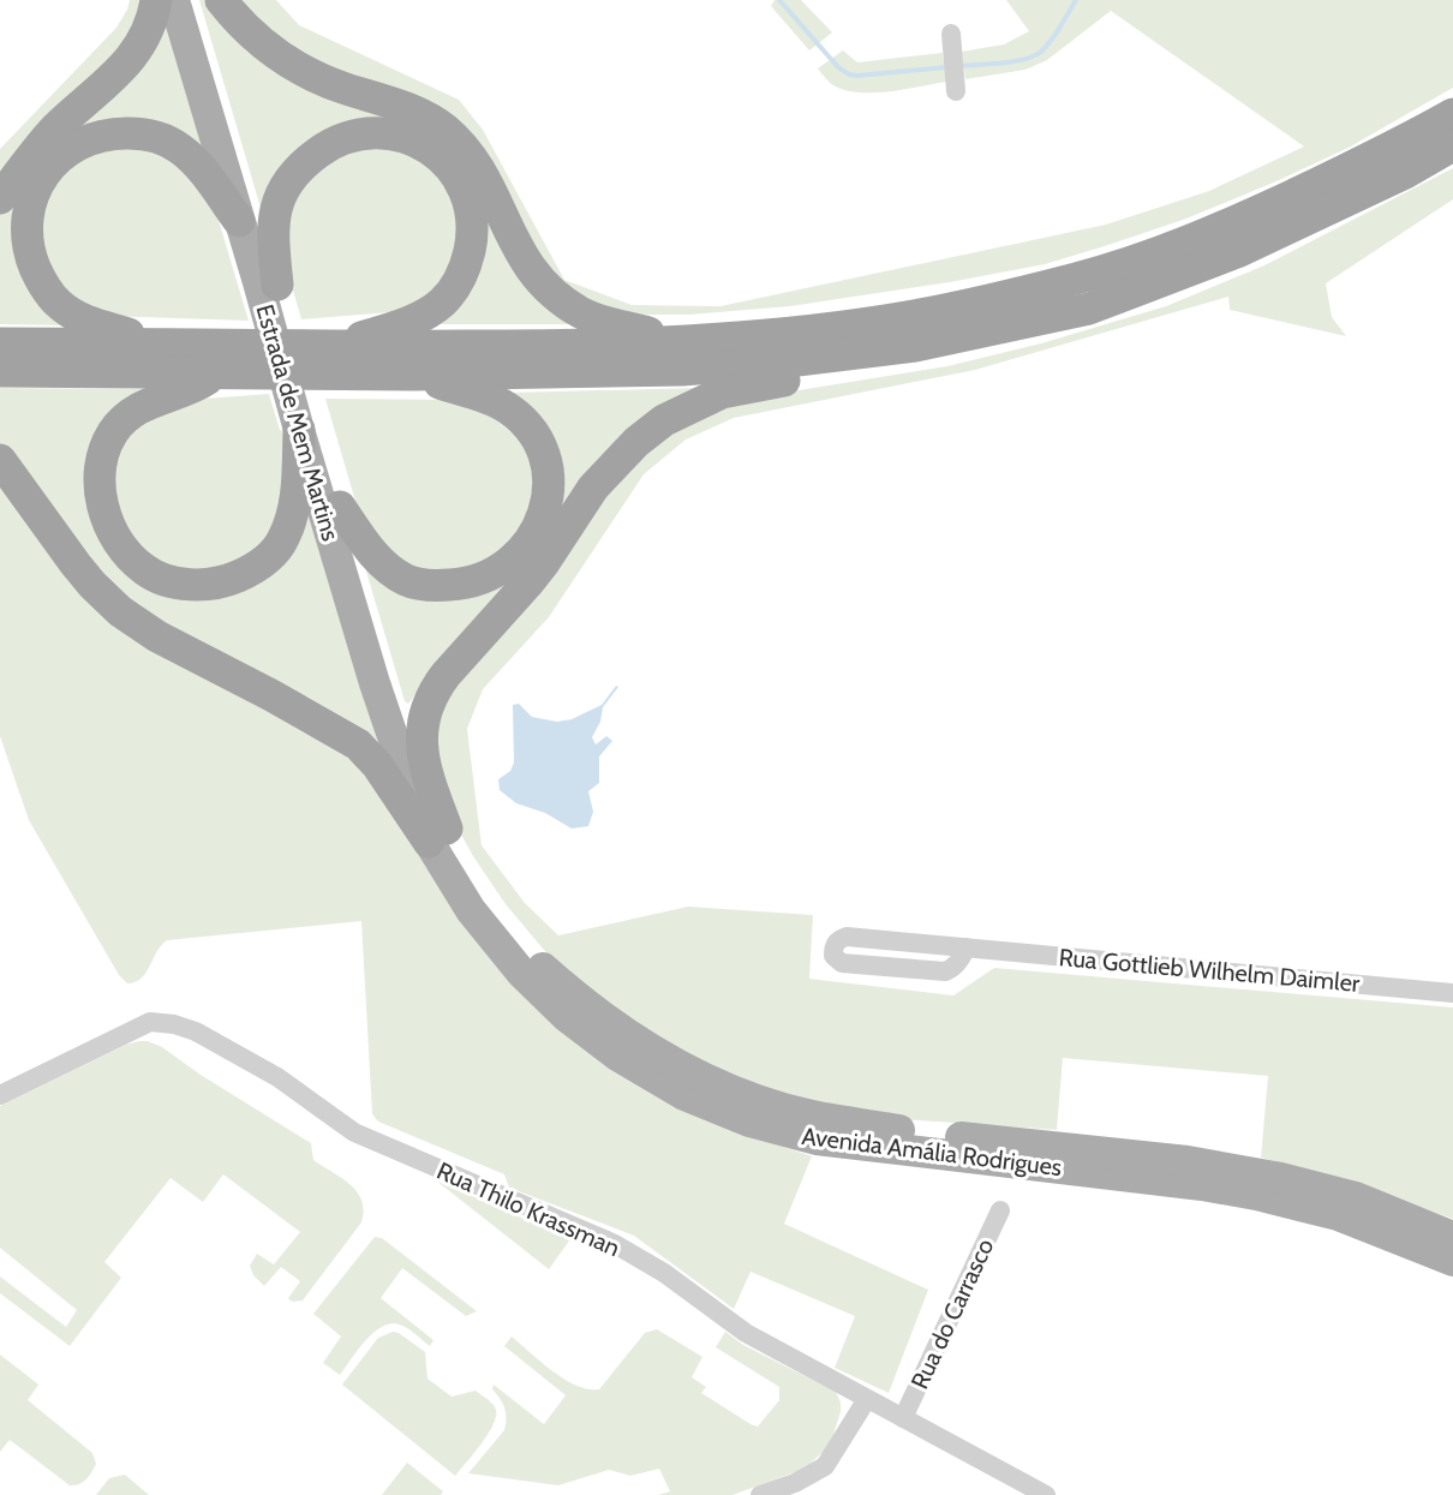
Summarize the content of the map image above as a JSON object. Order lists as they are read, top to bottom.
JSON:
{
  "streets": {
    "main road": ["Estrada de Mem Martins", "Avenida Amália Rodrigues"],
    "street": ["Rua Gottlieb Wilhelm Daimler", "Rua Thilo Krassman", "Rua do Carrasco"]
  },
  "crossings": [
    ["Estrada de Mem Martins", "Avenida Amália Rodrigues"],
    ["Rua Thilo Krassman", "Rua do Carrasco"]
  ]
}
